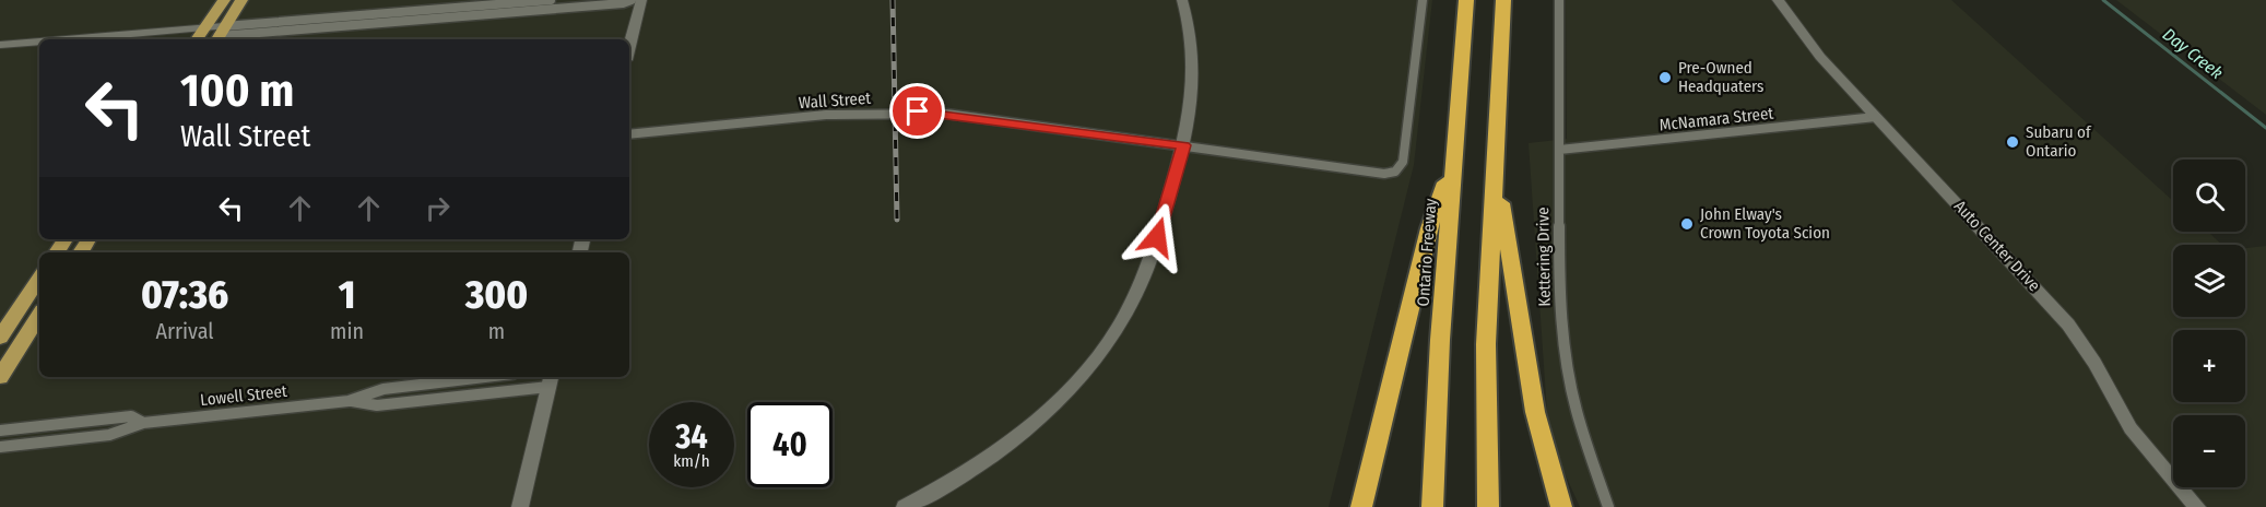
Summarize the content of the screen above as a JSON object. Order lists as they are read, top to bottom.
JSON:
{
  "streets": {
    "highway": ["Ontario Freeway"],
    "street": [
      "Wall Street",
      "McNamara Street",
      "Auto Center Drive",
      "Kettering Drive",
      "Lowell Street"
    ]
  },
  "crossings": [
    ["McNamara Street", "Auto Center Drive"],
    ["McNamara Street", "Kettering Drive"]
  ],
  "water": ["Day Creek"],
  "places": ["Pre-Owned Headquaters", "Subaru of Ontario", "John Elway's Crown Toyota Scion"],
  "page": {
    "turn": ["100 m", "Wall Street"],
    "map_buttons": ["+", "−"],
    "eta": [
      "07:36",
      "Arrival",
      "1",
      "min",
      "300",
      "m"
    ],
    "speed": "34 km/h",
    "limit": "40"
  }
}
